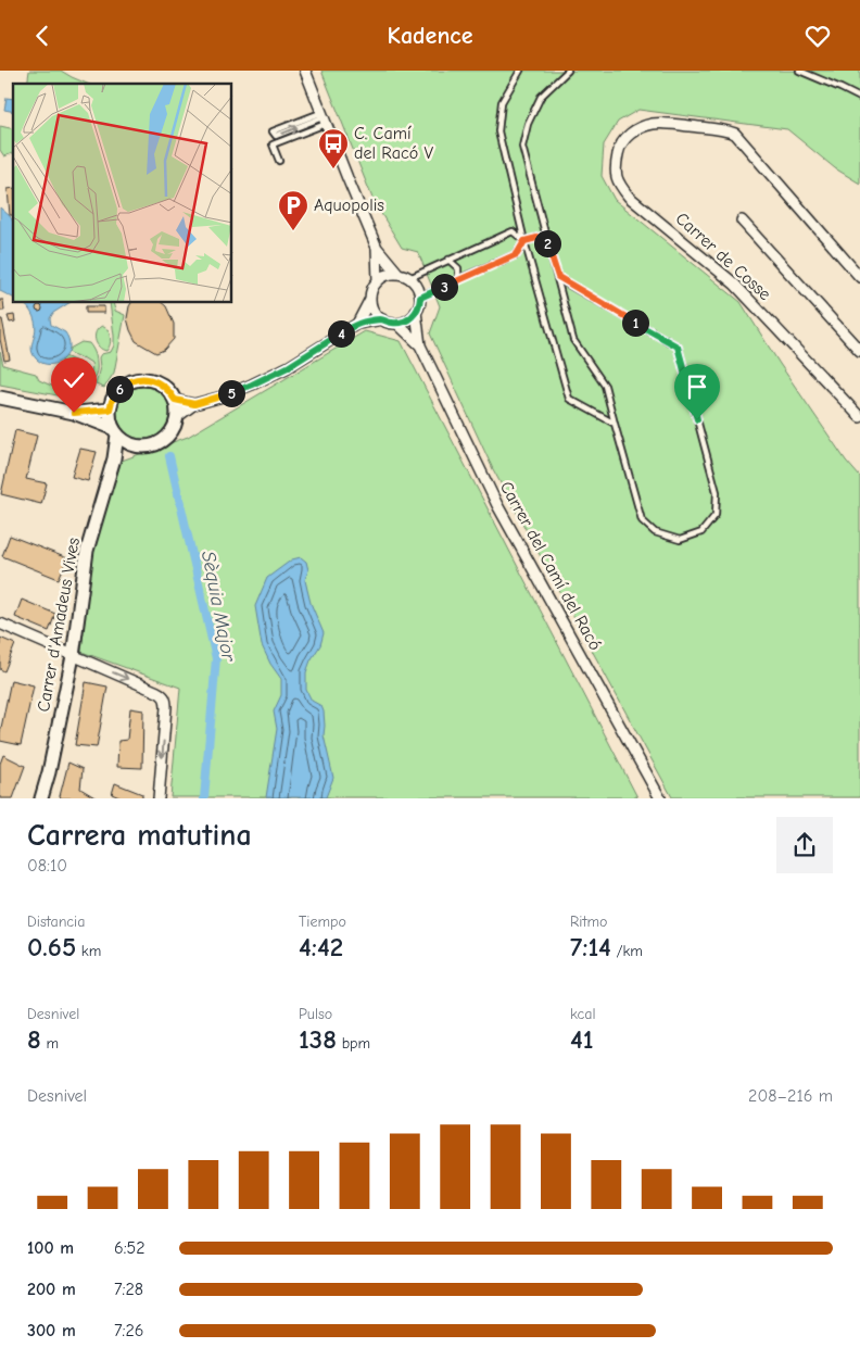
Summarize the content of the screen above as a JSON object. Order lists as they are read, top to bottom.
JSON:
{
  "streets": {
    "street": ["Carrer de Cosse", "Carrer del Camí del Racó", "Carrer d'Amadeus Vives"]
  },
  "water": ["Sèquia Major"],
  "places": {
    "bus stop": ["C. Camí del Racó V"],
    "parking": ["Aquopolis"]
  },
  "page": {
    "header": "Kadence",
    "pins": [
      "2",
      "3",
      "1",
      "4",
      "6",
      "5"
    ],
    "heading": ["Carrera matutina", "08:10"],
    "stats": [
      ["Distancia", "0.65 km"],
      ["Tiempo", "4:42"],
      ["Ritmo", "7:14 /km"],
      ["Desnivel", "8 m"],
      ["Pulso", "138 bpm"],
      ["kcal", "41"]
    ],
    "chart": ["Desnivel", "208–216 m"],
    "list": [
      {
        "name": "100 m",
        "note": "6:52"
      },
      {
        "name": "200 m",
        "note": "7:28"
      },
      {
        "name": "300 m",
        "note": "7:26"
      }
    ]
  }
}
